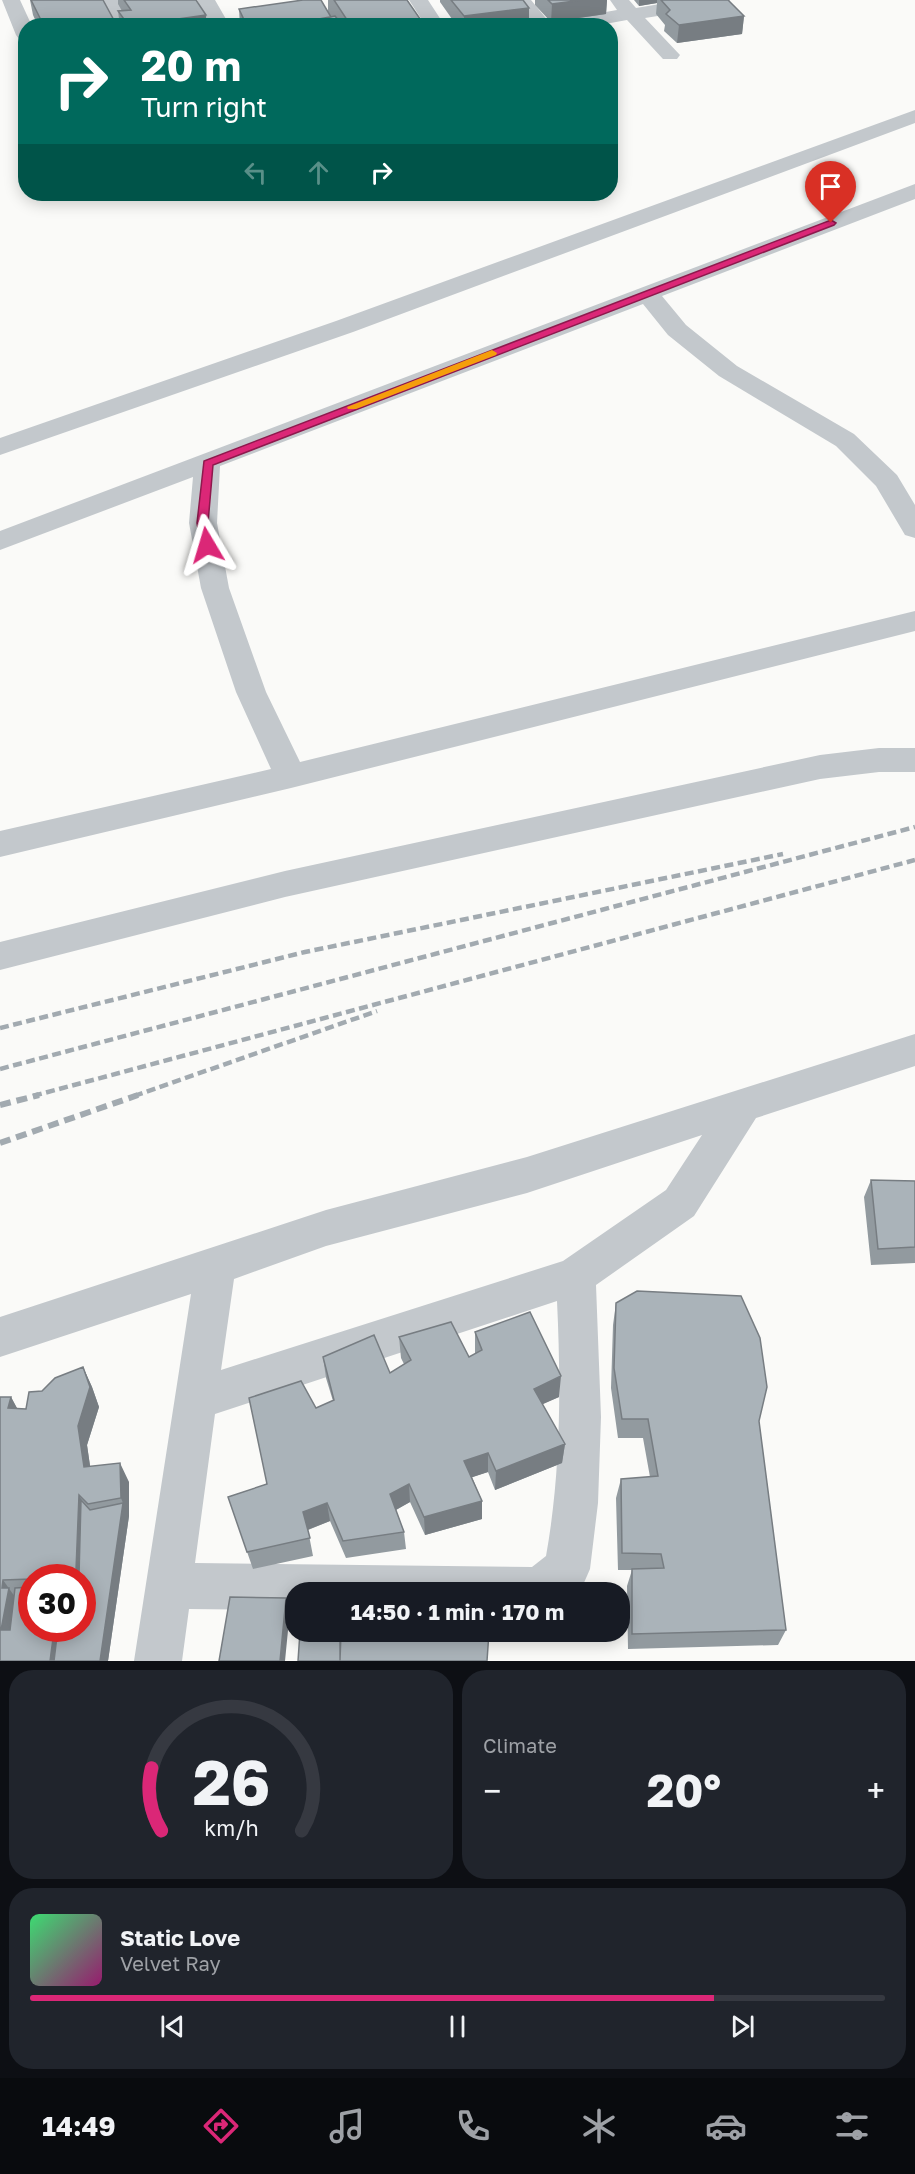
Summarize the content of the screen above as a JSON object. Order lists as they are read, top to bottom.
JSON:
{
  "page": {
    "turn": ["20 m", "Turn right"],
    "limit": "30",
    "trip": "14:50 · 1 min · 170 m",
    "tile": "Climate",
    "heat": ["−", "20°", "+"],
    "song": ["Static Love", "Velvet Ray"],
    "tabs": "14:49",
    "gauge": ["26", "km/h"]
  }
}
